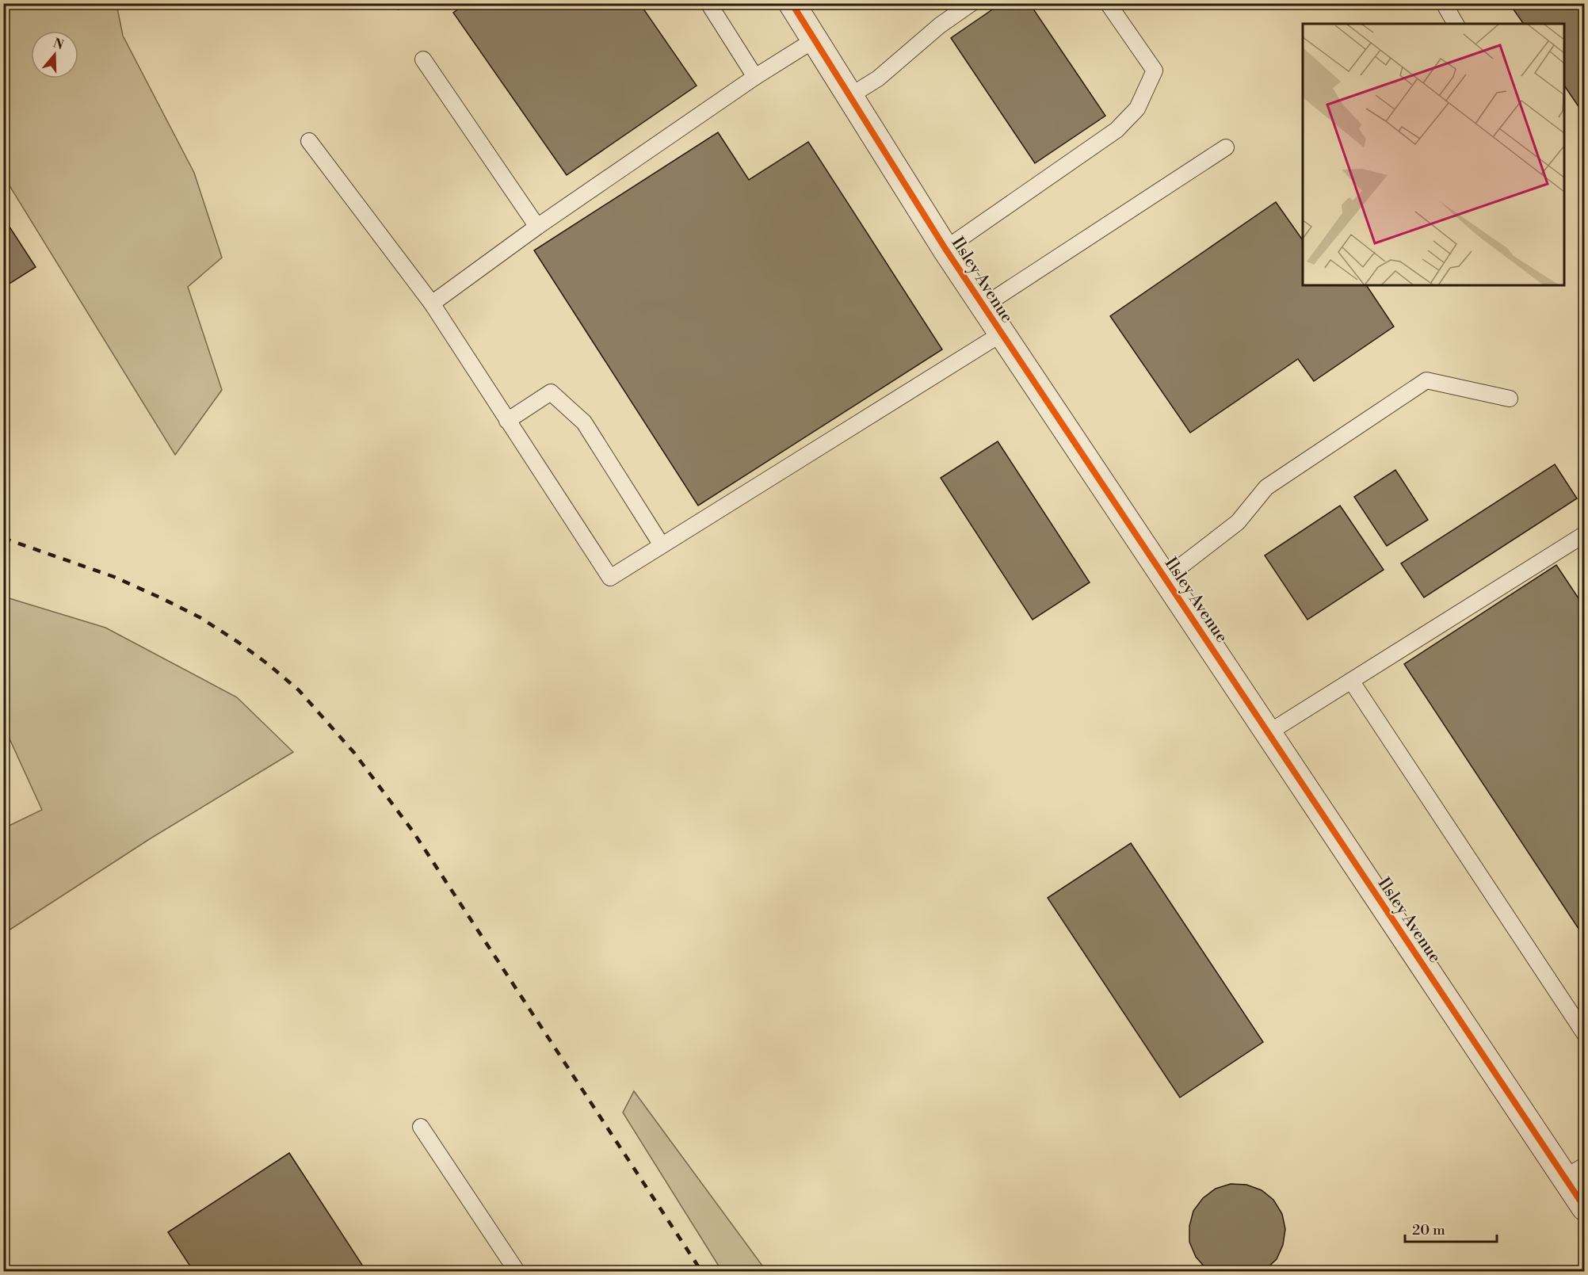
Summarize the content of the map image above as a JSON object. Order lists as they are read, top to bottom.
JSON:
{
  "streets": {
    "street": ["Ilsley Avenue"]
  },
  "scale_bar": "20 m",
  "north": "top"
}
